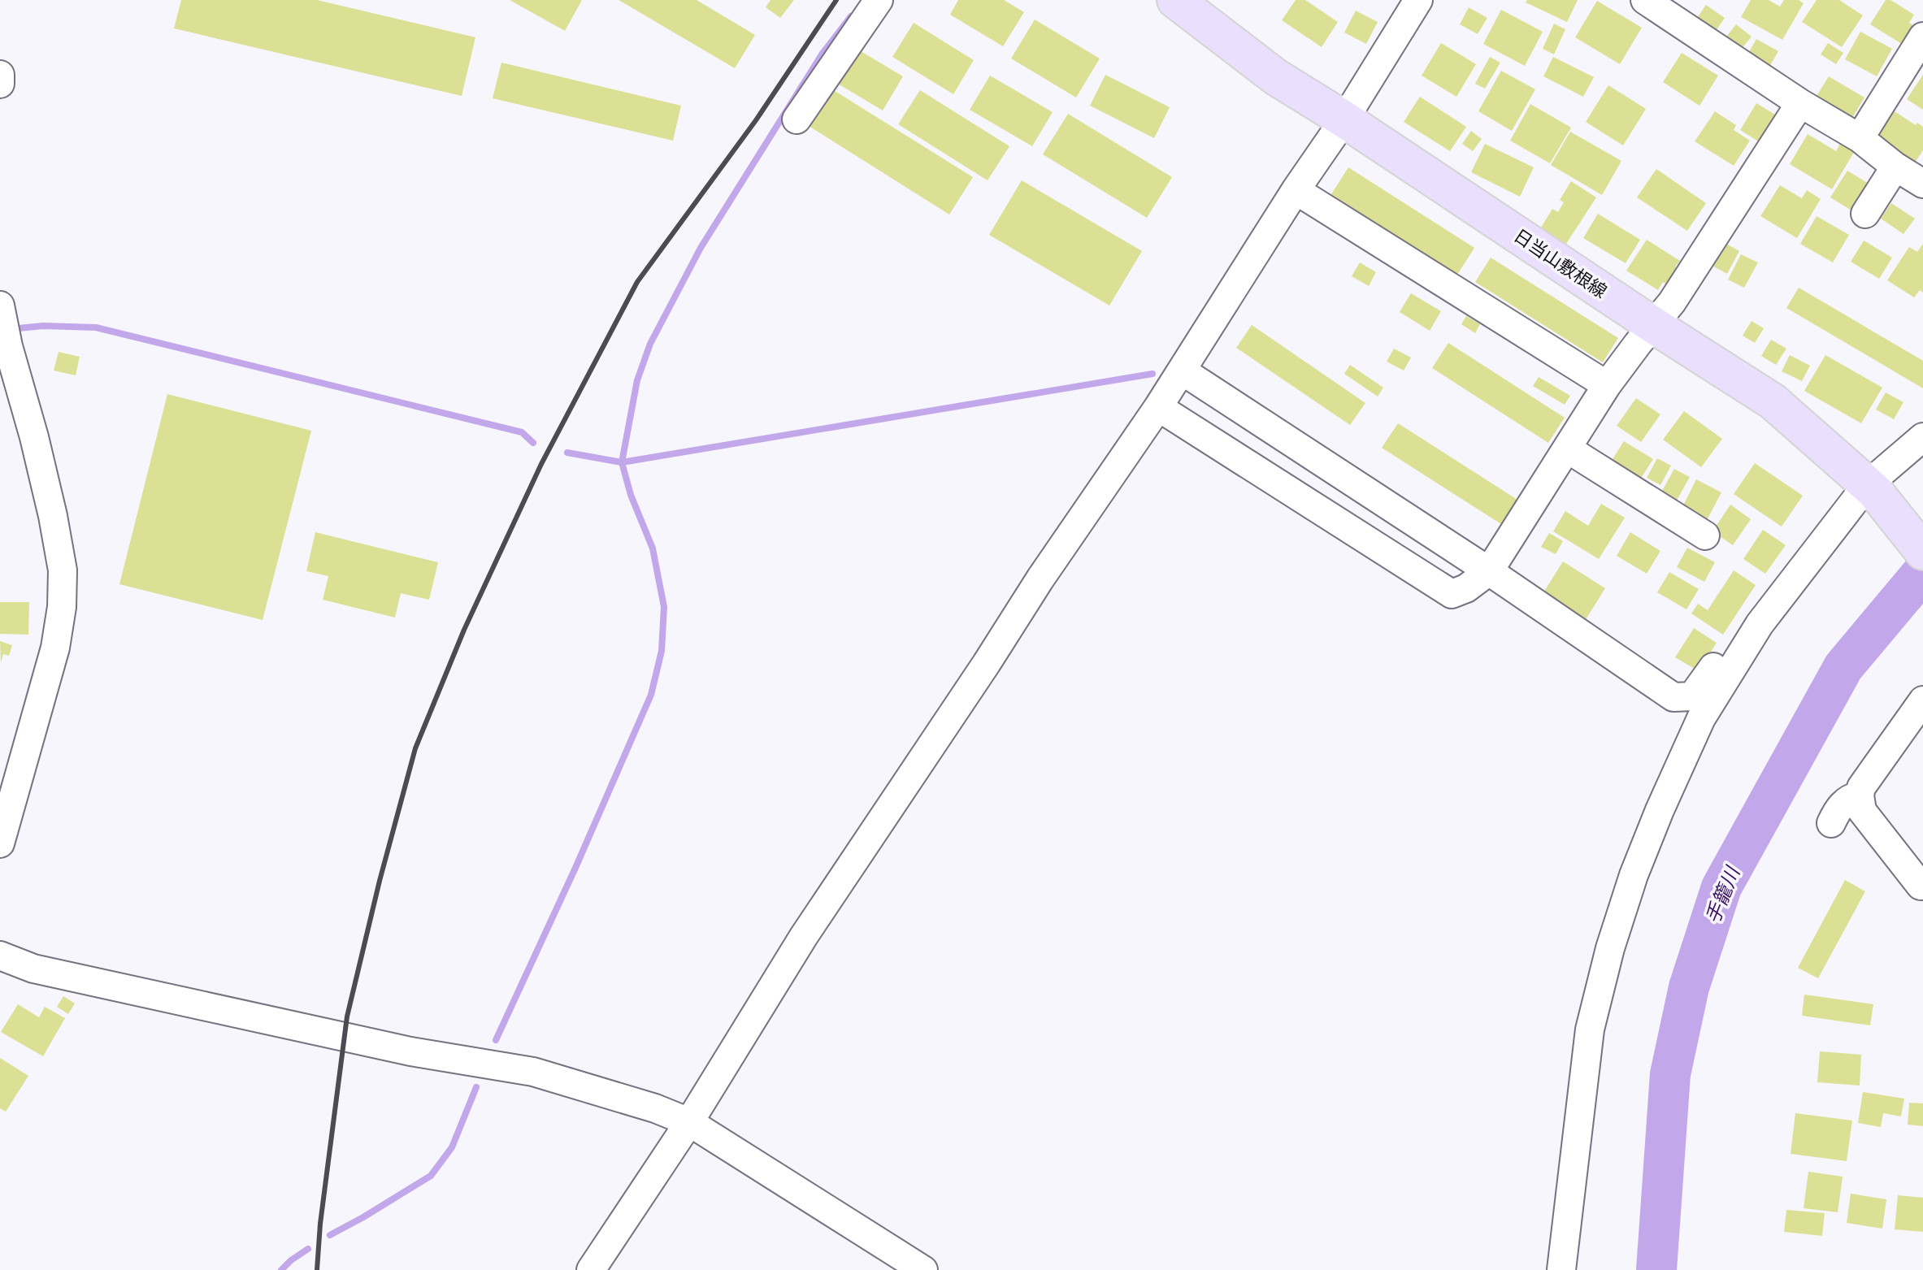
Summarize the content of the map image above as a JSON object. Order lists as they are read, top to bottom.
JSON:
{
  "streets": {
    "main road": ["日当山敷根線"]
  },
  "water": ["手籠川"]
}
